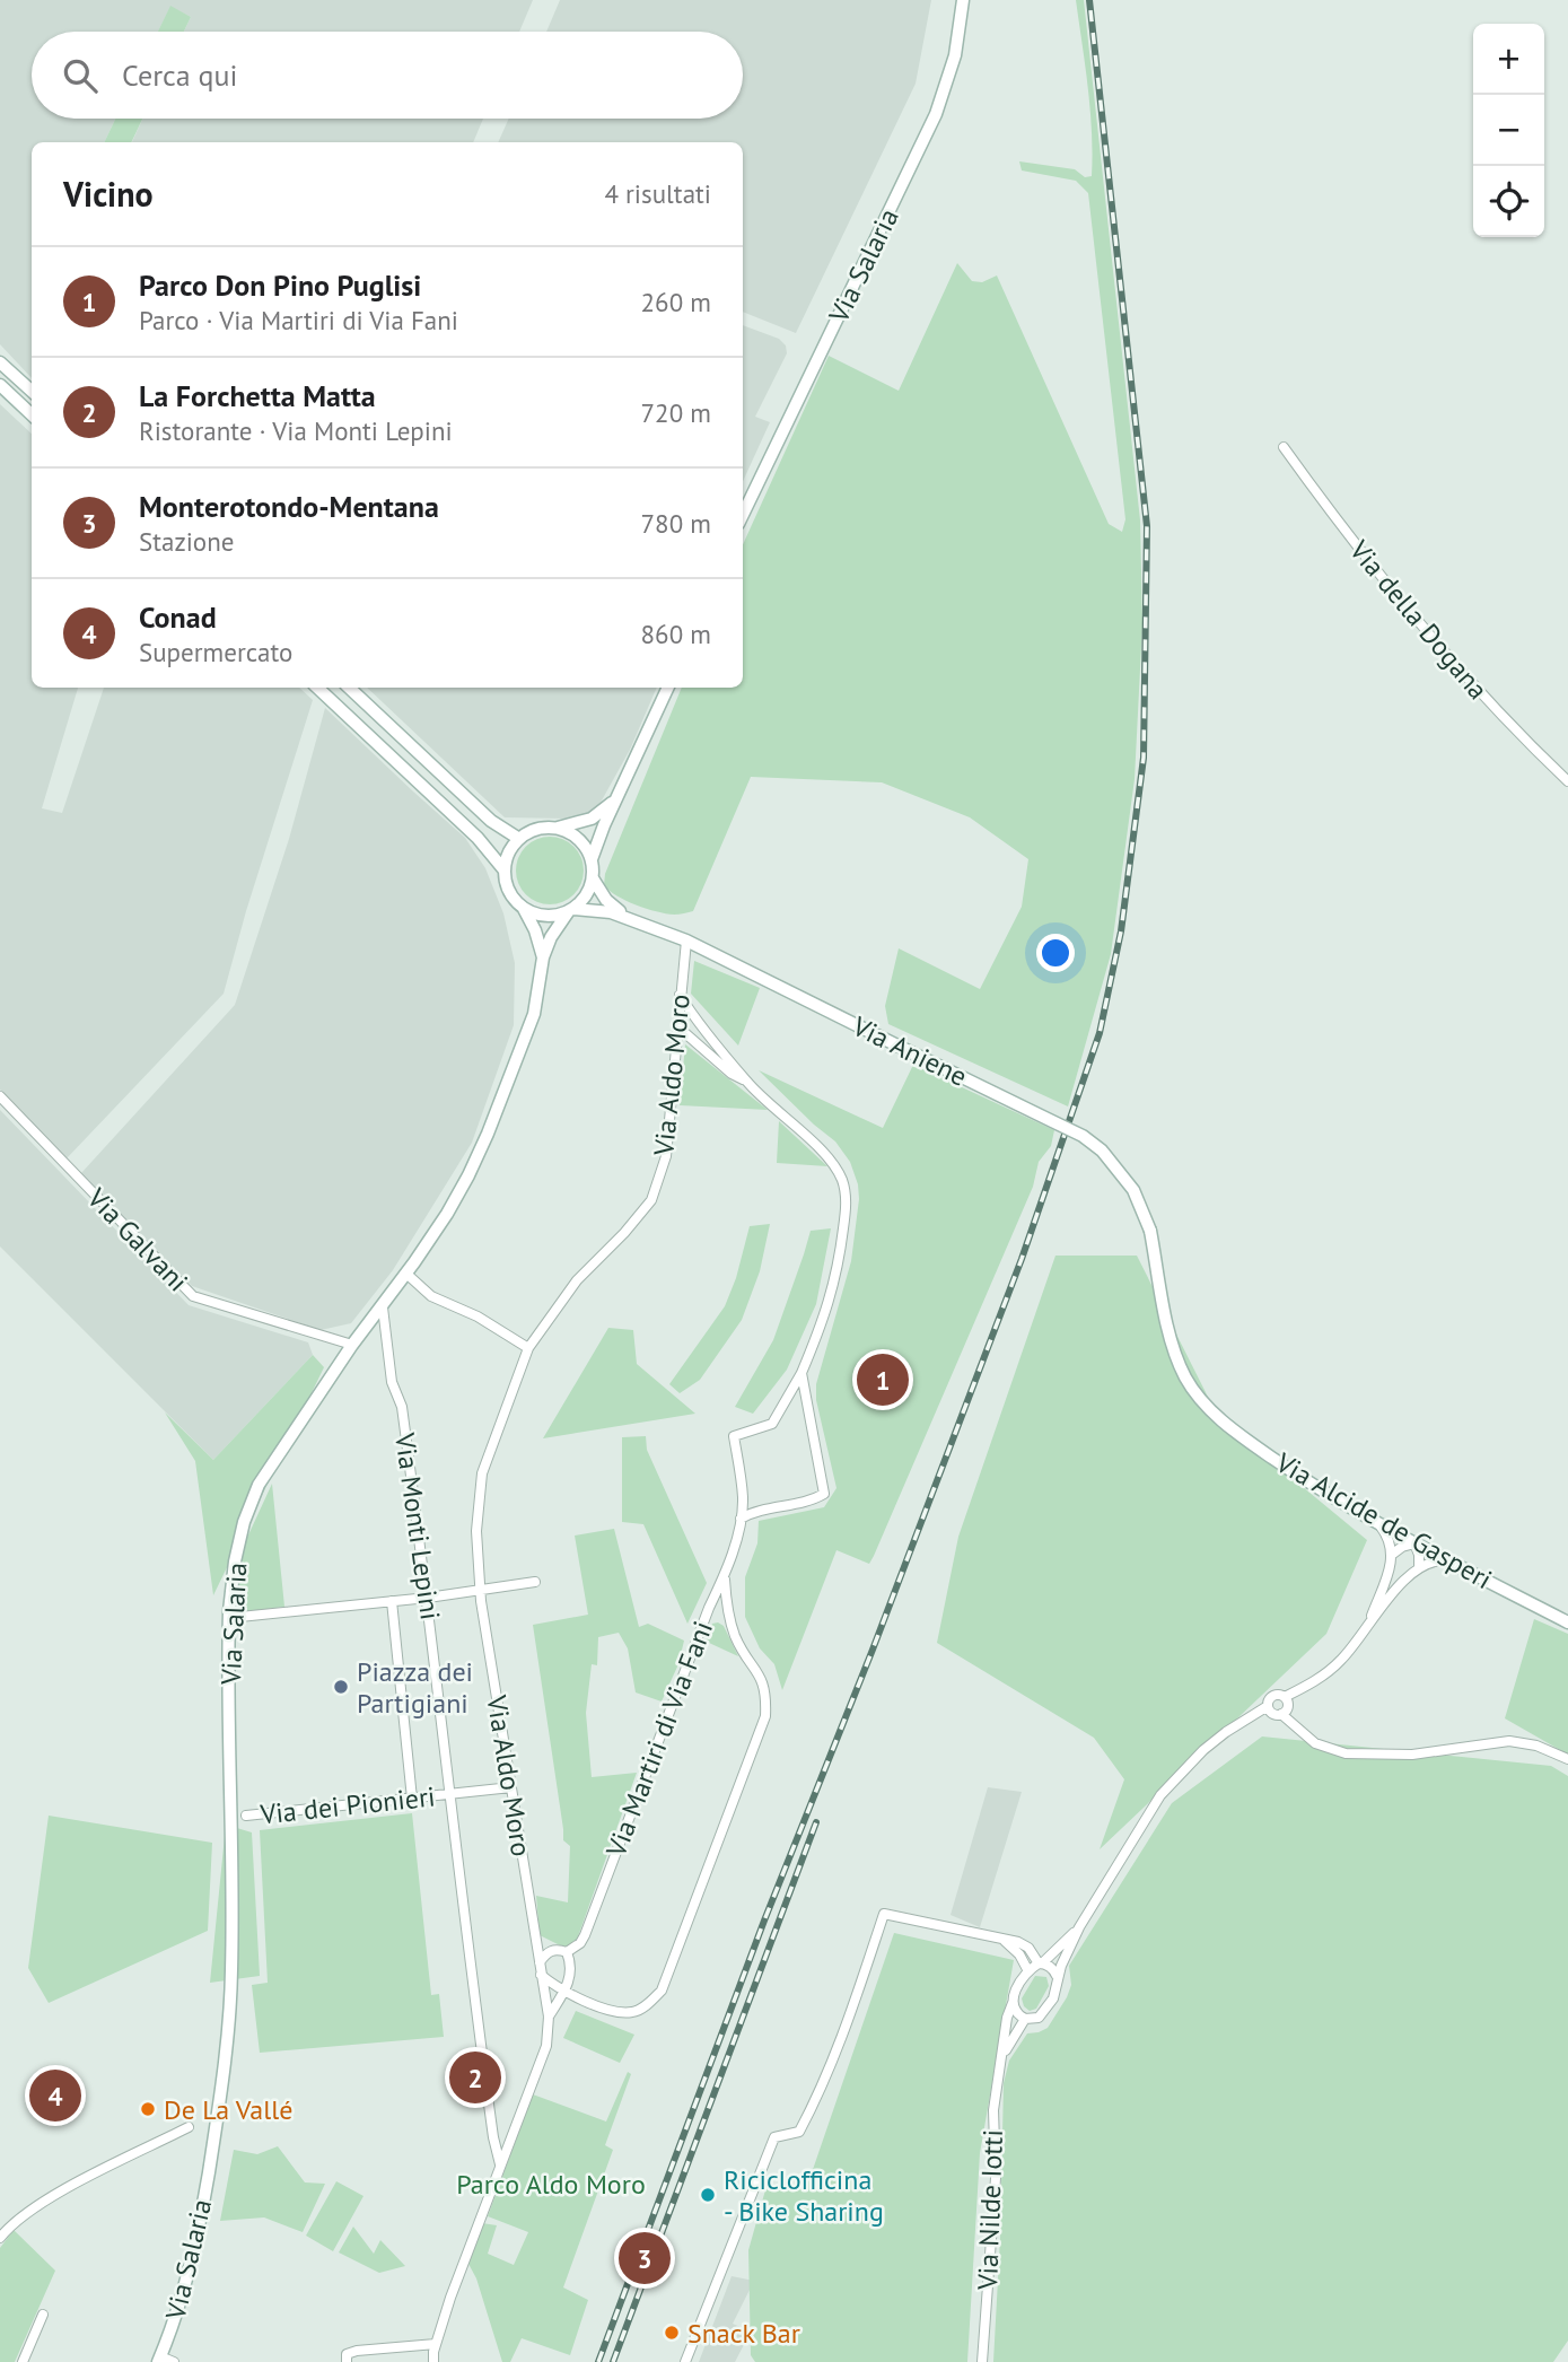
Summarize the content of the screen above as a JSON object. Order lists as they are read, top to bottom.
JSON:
{
  "streets": {
    "main road": ["Via Salaria", "Via Aniene", "Via Alcide de Gasperi"],
    "street": [
      "Via della Dogana",
      "Via Aldo Moro",
      "Via Galvani",
      "Via Monti Lepini",
      "Via Martiri di Via Fani",
      "Via dei Pionieri",
      "Via Nilde Iotti"
    ]
  },
  "crossings": [
    ["Via Salaria", "Via Aniene"],
    ["Via Salaria", "Via Galvani"],
    ["Via Salaria", "Via Monti Lepini"],
    ["Via Aniene", "Via Aldo Moro"],
    ["Via Aniene", "Via Alcide de Gasperi"],
    ["Via Aldo Moro", "Via Monti Lepini"],
    ["Via Monti Lepini", "Via dei Pionieri"]
  ],
  "parks": ["Parco Aldo Moro"],
  "places": [
    "Piazza dei Partigiani",
    "De La Vallé",
    "Riciclofficina - Bike Sharing",
    "Snack Bar"
  ],
  "page": {
    "map_buttons": ["+", "−"],
    "search": "Cerca qui",
    "heading": ["Vicino", "4 risultati"],
    "list": [
      {
        "mark": "1",
        "name": "Parco Don Pino Puglisi",
        "note": "Parco · Via Martiri di Via Fani",
        "value": "260 m"
      },
      {
        "mark": "2",
        "name": "La Forchetta Matta",
        "note": "Ristorante · Via Monti Lepini",
        "value": "720 m"
      },
      {
        "mark": "3",
        "name": "Monterotondo-Mentana",
        "note": "Stazione",
        "value": "780 m"
      },
      {
        "mark": "4",
        "name": "Conad",
        "note": "Supermercato",
        "value": "860 m"
      }
    ],
    "pins": [
      "1",
      "2",
      "4",
      "3"
    ]
  }
}
